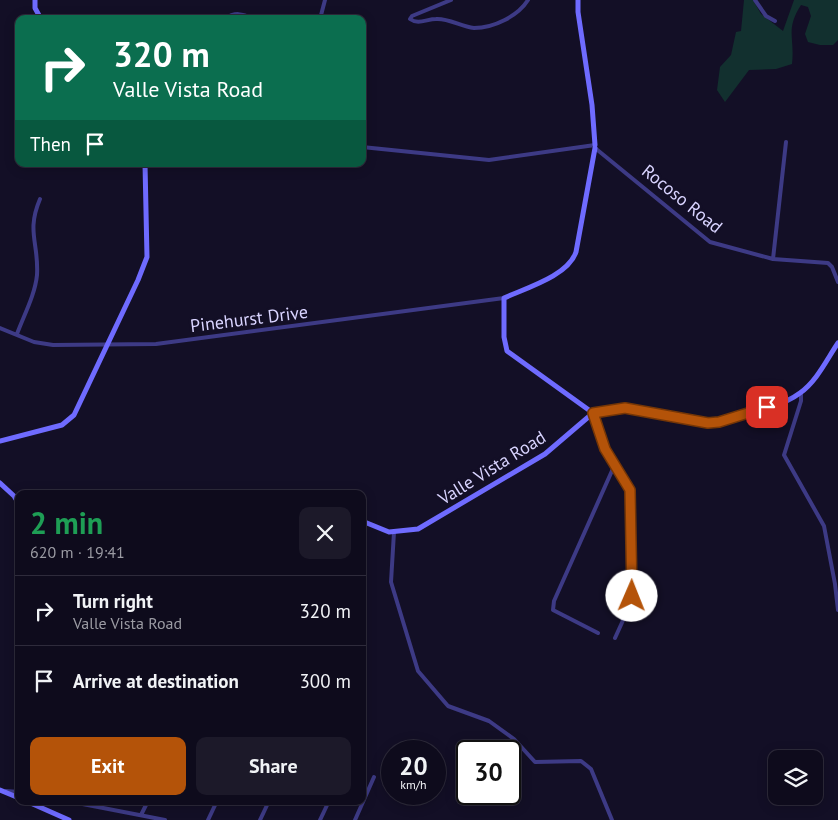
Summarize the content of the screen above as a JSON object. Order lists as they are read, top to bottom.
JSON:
{
  "streets": {
    "street": ["Rocoso Road", "Pinehurst Drive", "Valle Vista Road"]
  },
  "page": {
    "turn": ["320 m", "Valle Vista Road"],
    "then": "Then",
    "heading": ["2 min", "620 m · 19:41"],
    "list": [
      {
        "name": "Turn right",
        "note": "Valle Vista Road",
        "value": "320 m"
      },
      {
        "name": "Arrive at destination",
        "value": "300 m"
      }
    ],
    "buttons": ["Exit", "Share"],
    "speed": "20 km/h",
    "limit": "30"
  }
}
